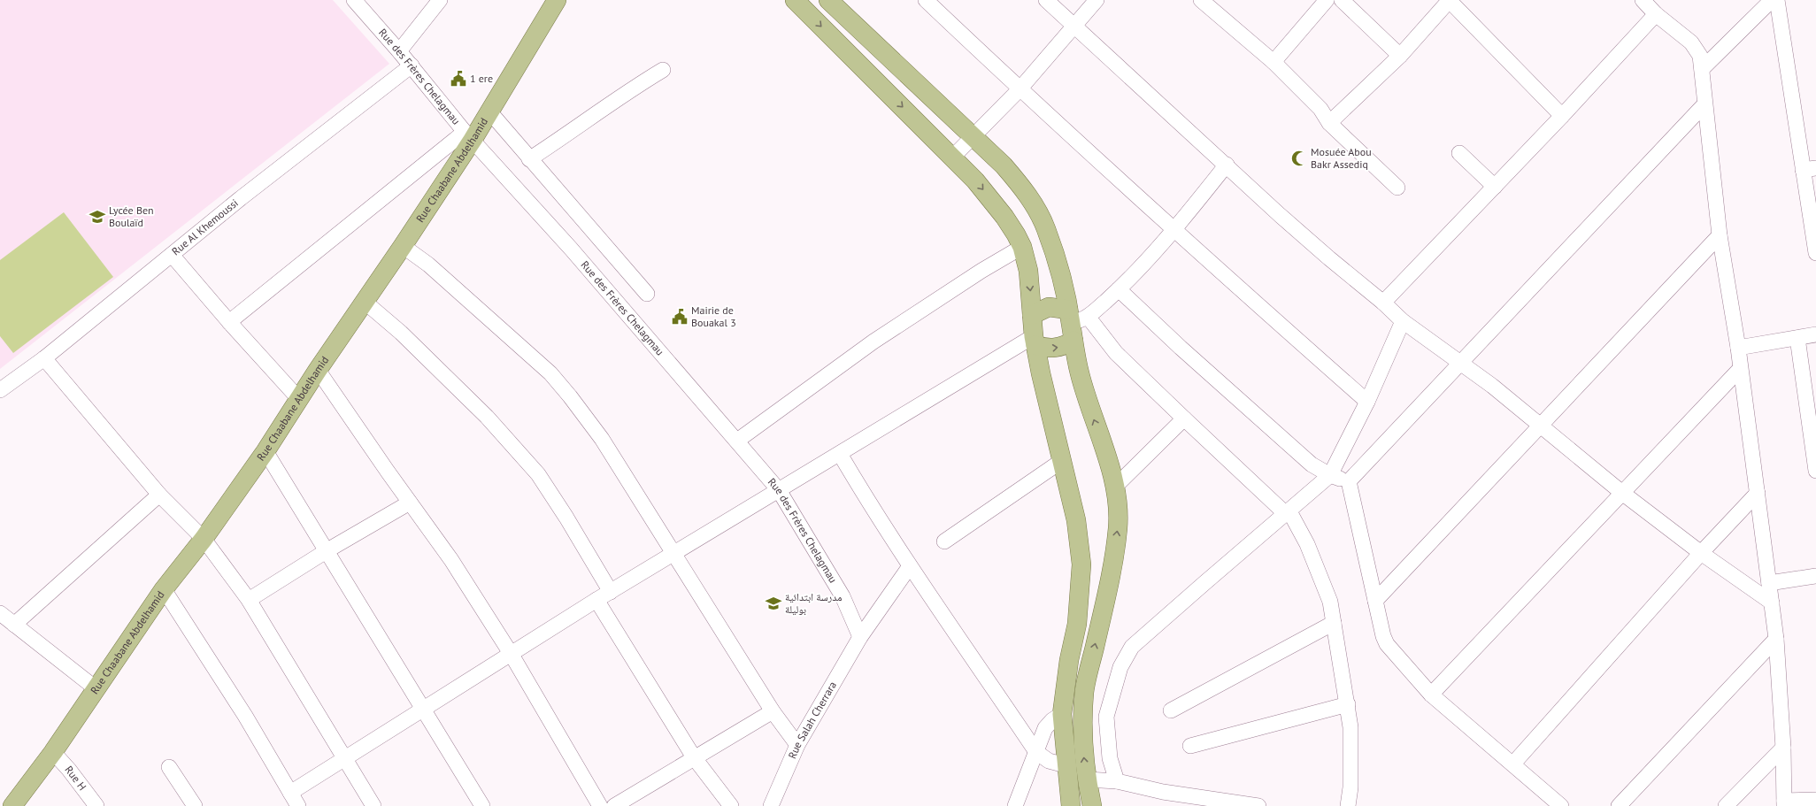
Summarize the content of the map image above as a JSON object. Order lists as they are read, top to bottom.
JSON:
{
  "streets": {
    "main road": ["Rue Chaabane Abdelhamid"],
    "street": [
      "Rue des Frères Chelagmau",
      "Rue Al Khemoussi",
      "Rue Salah Cherrara",
      "Rue H"
    ]
  },
  "crossings": [
    ["Rue des Frères Chelagmau", "Rue Chaabane Abdelhamid"],
    ["Rue des Frères Chelagmau", "Rue Al Khemoussi"],
    ["Rue des Frères Chelagmau", "Rue Salah Cherrara"],
    ["Rue Chaabane Abdelhamid", "Rue H"]
  ],
  "places": {
    "public building": ["1 ere", "Mairie de Bouakal 3"],
    "mosque": ["Mosuée Abou Bakr Assediq"],
    "school or university": ["Lycée Ben Boulaïd", "مدرسة ابتدائية بوليلة"]
  }
}
